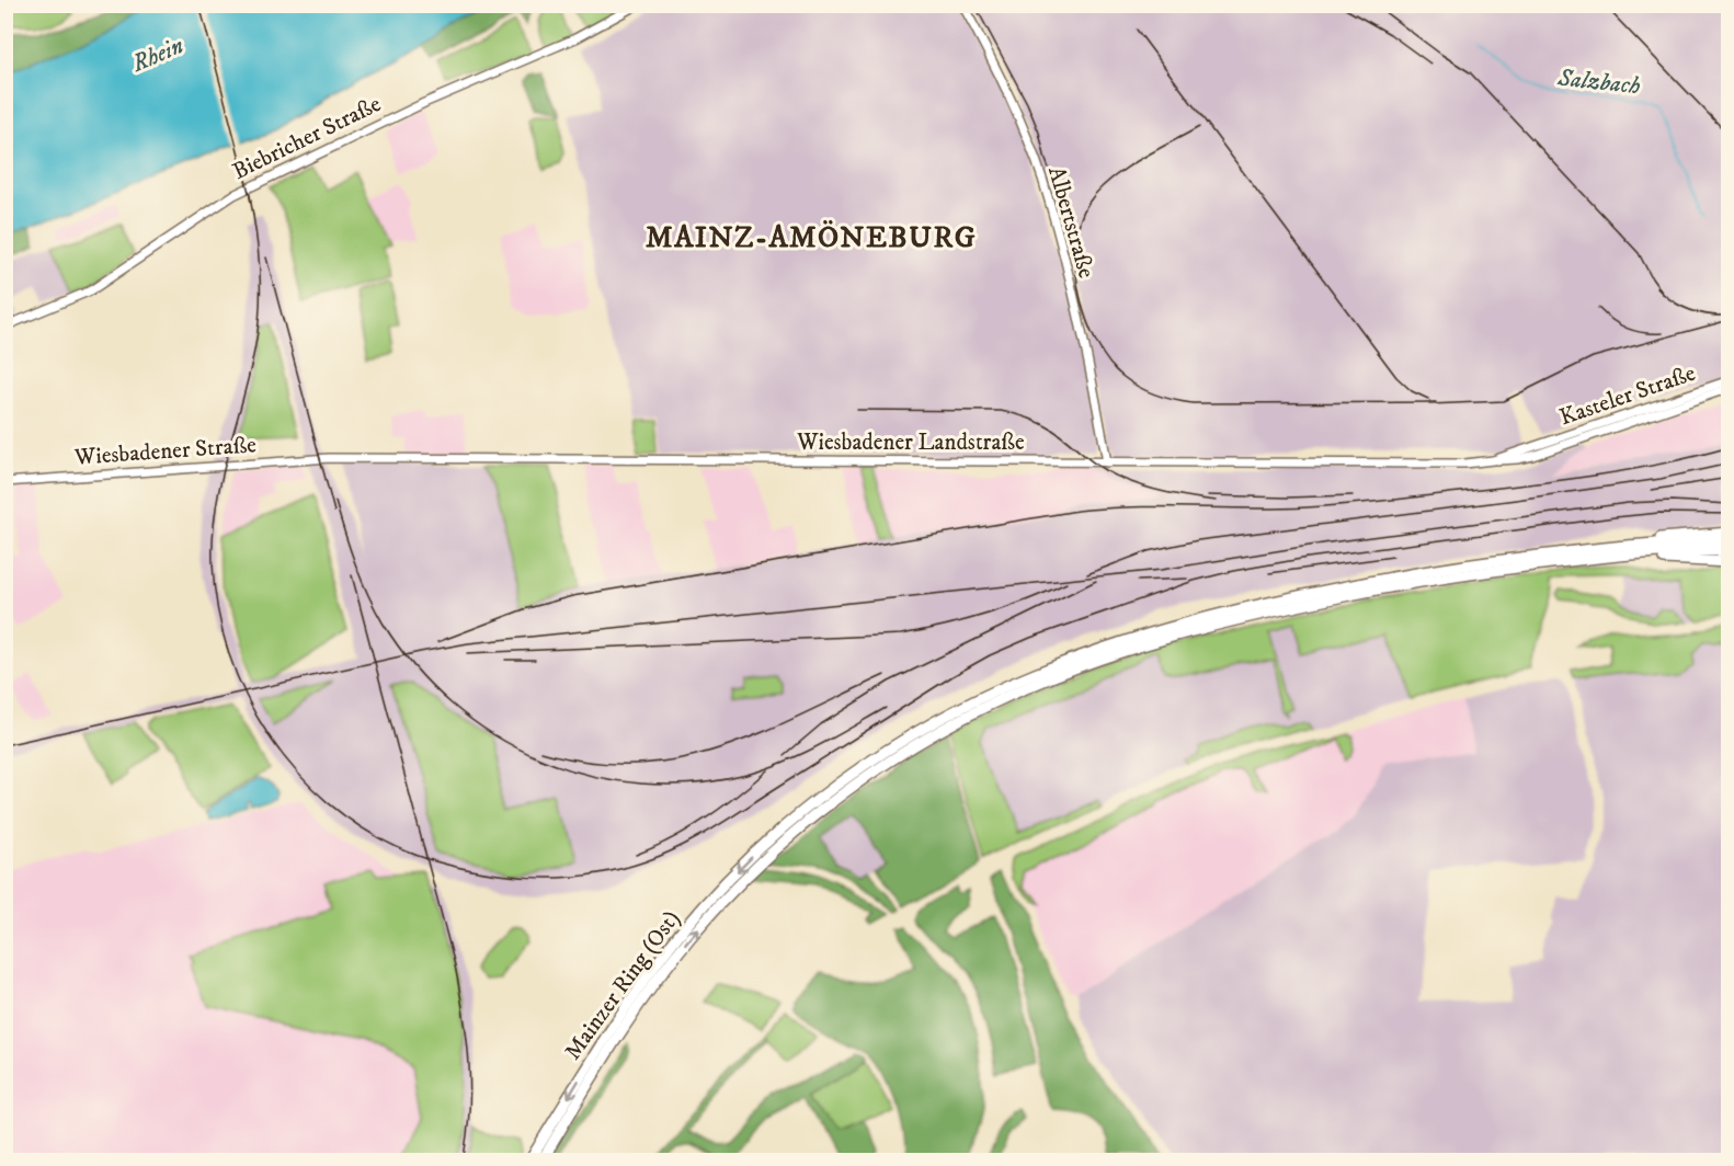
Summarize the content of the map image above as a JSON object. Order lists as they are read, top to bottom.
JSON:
{
  "streets": {
    "highway": ["Mainzer Ring (Ost)"],
    "main road": [
      "Biebricher Straße",
      "Albertstraße",
      "Kasteler Straße",
      "Wiesbadener Landstraße",
      "Wiesbadener Straße"
    ]
  },
  "crossings": [
    ["Albertstraße", "Wiesbadener Landstraße"],
    ["Kasteler Straße", "Wiesbadener Landstraße"],
    ["Wiesbadener Landstraße", "Wiesbadener Straße"]
  ],
  "districts": ["MAINZ-AMÖNEBURG"],
  "water": ["Rhein", "Salzbach"]
}
